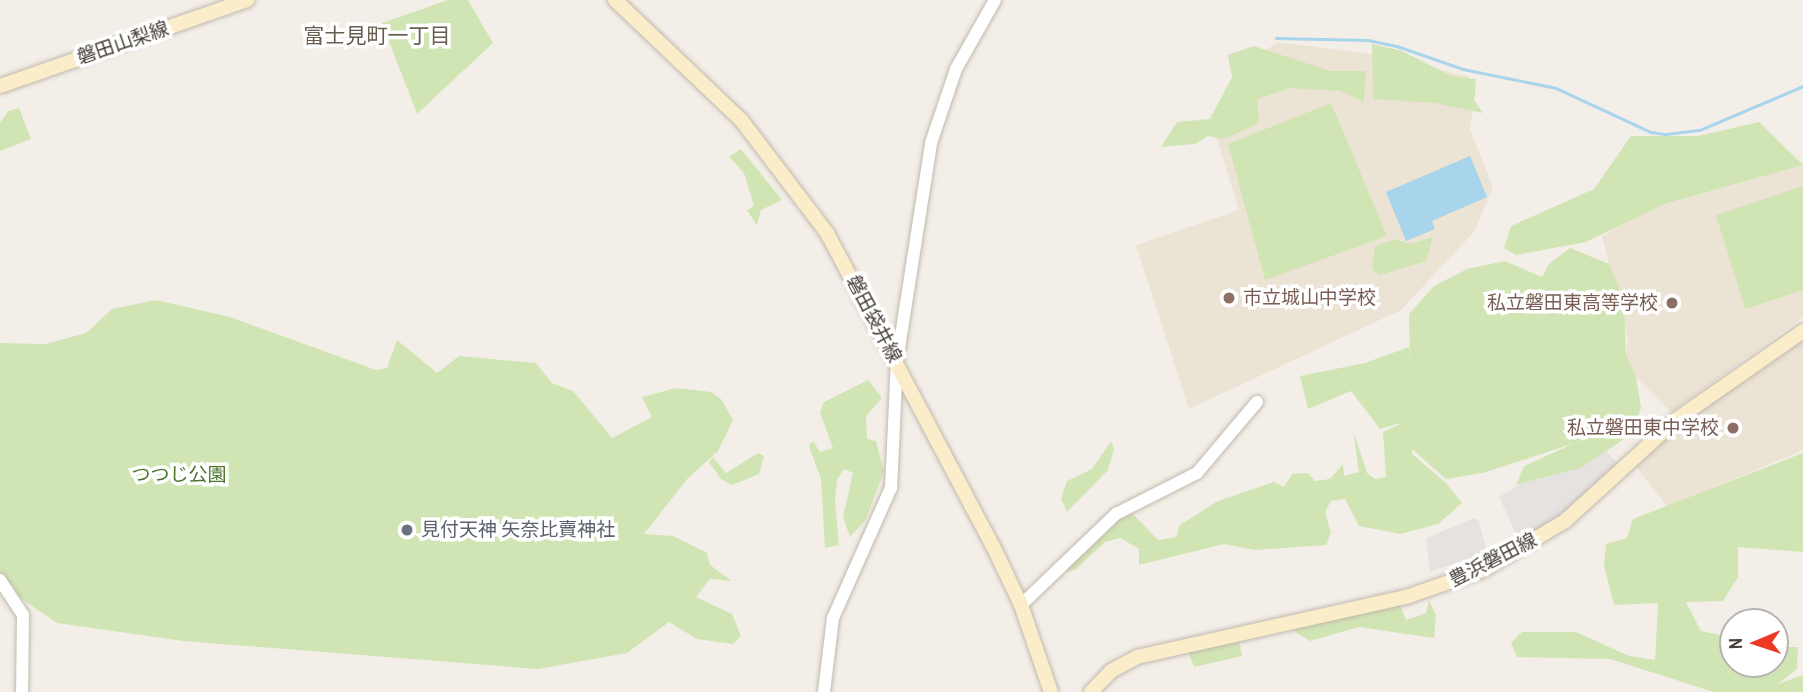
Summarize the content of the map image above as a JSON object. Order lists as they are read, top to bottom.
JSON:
{
  "streets": {
    "main road": ["磐田山梨線", "磐田袋井線", "豊浜磐田線"]
  },
  "districts": ["富士見町一丁目"],
  "parks": ["つつじ公園"],
  "places": [
    "市立城山中学校",
    "私立磐田東高等学校",
    "私立磐田東中学校",
    "見付天神 矢奈比賣神社"
  ],
  "north": "left"
}
